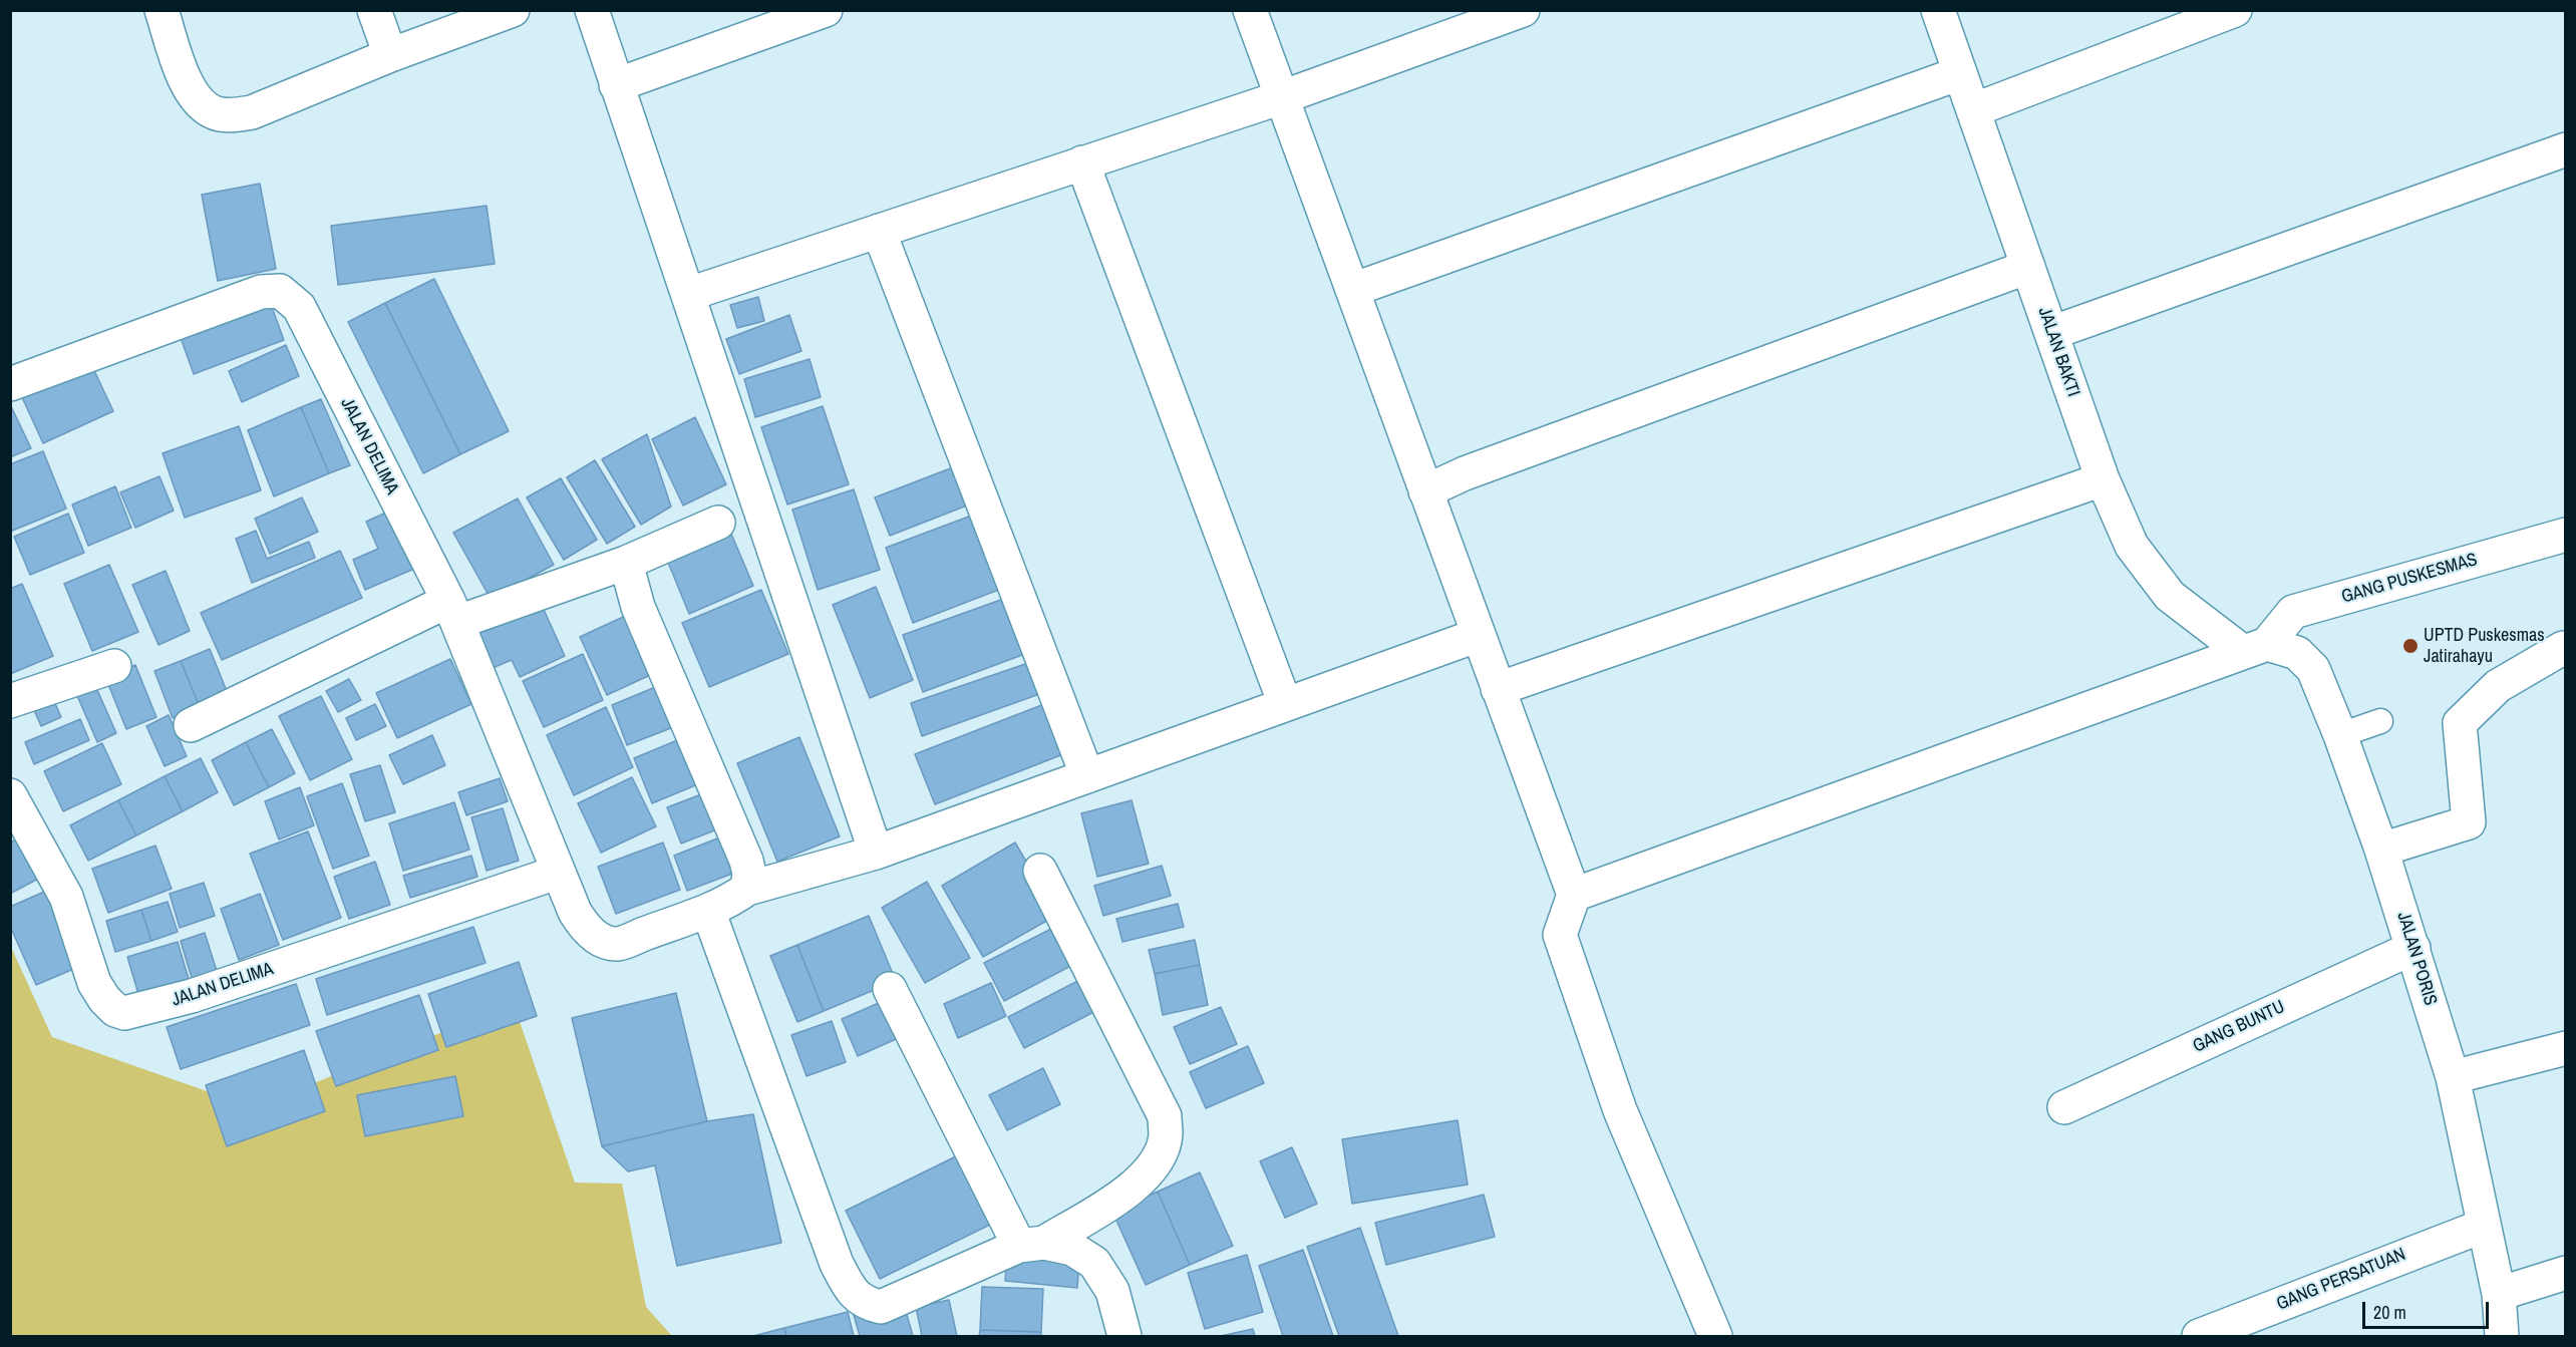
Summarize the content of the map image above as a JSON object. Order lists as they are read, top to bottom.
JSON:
{
  "streets": {
    "street": [
      "JALAN BAKTI",
      "JALAN DELIMA",
      "GANG PUSKESMAS",
      "JALAN PORIS",
      "GANG BUNTU",
      "GANG PERSATUAN"
    ]
  },
  "crossings": [
    ["JALAN BAKTI", "GANG PUSKESMAS"],
    ["JALAN BAKTI", "JALAN PORIS"],
    ["GANG PUSKESMAS", "JALAN PORIS"],
    ["JALAN PORIS", "GANG BUNTU"],
    ["JALAN PORIS", "GANG PERSATUAN"]
  ],
  "places": ["UPTD Puskesmas Jatirahayu"],
  "scale_bar": "20 m"
}
